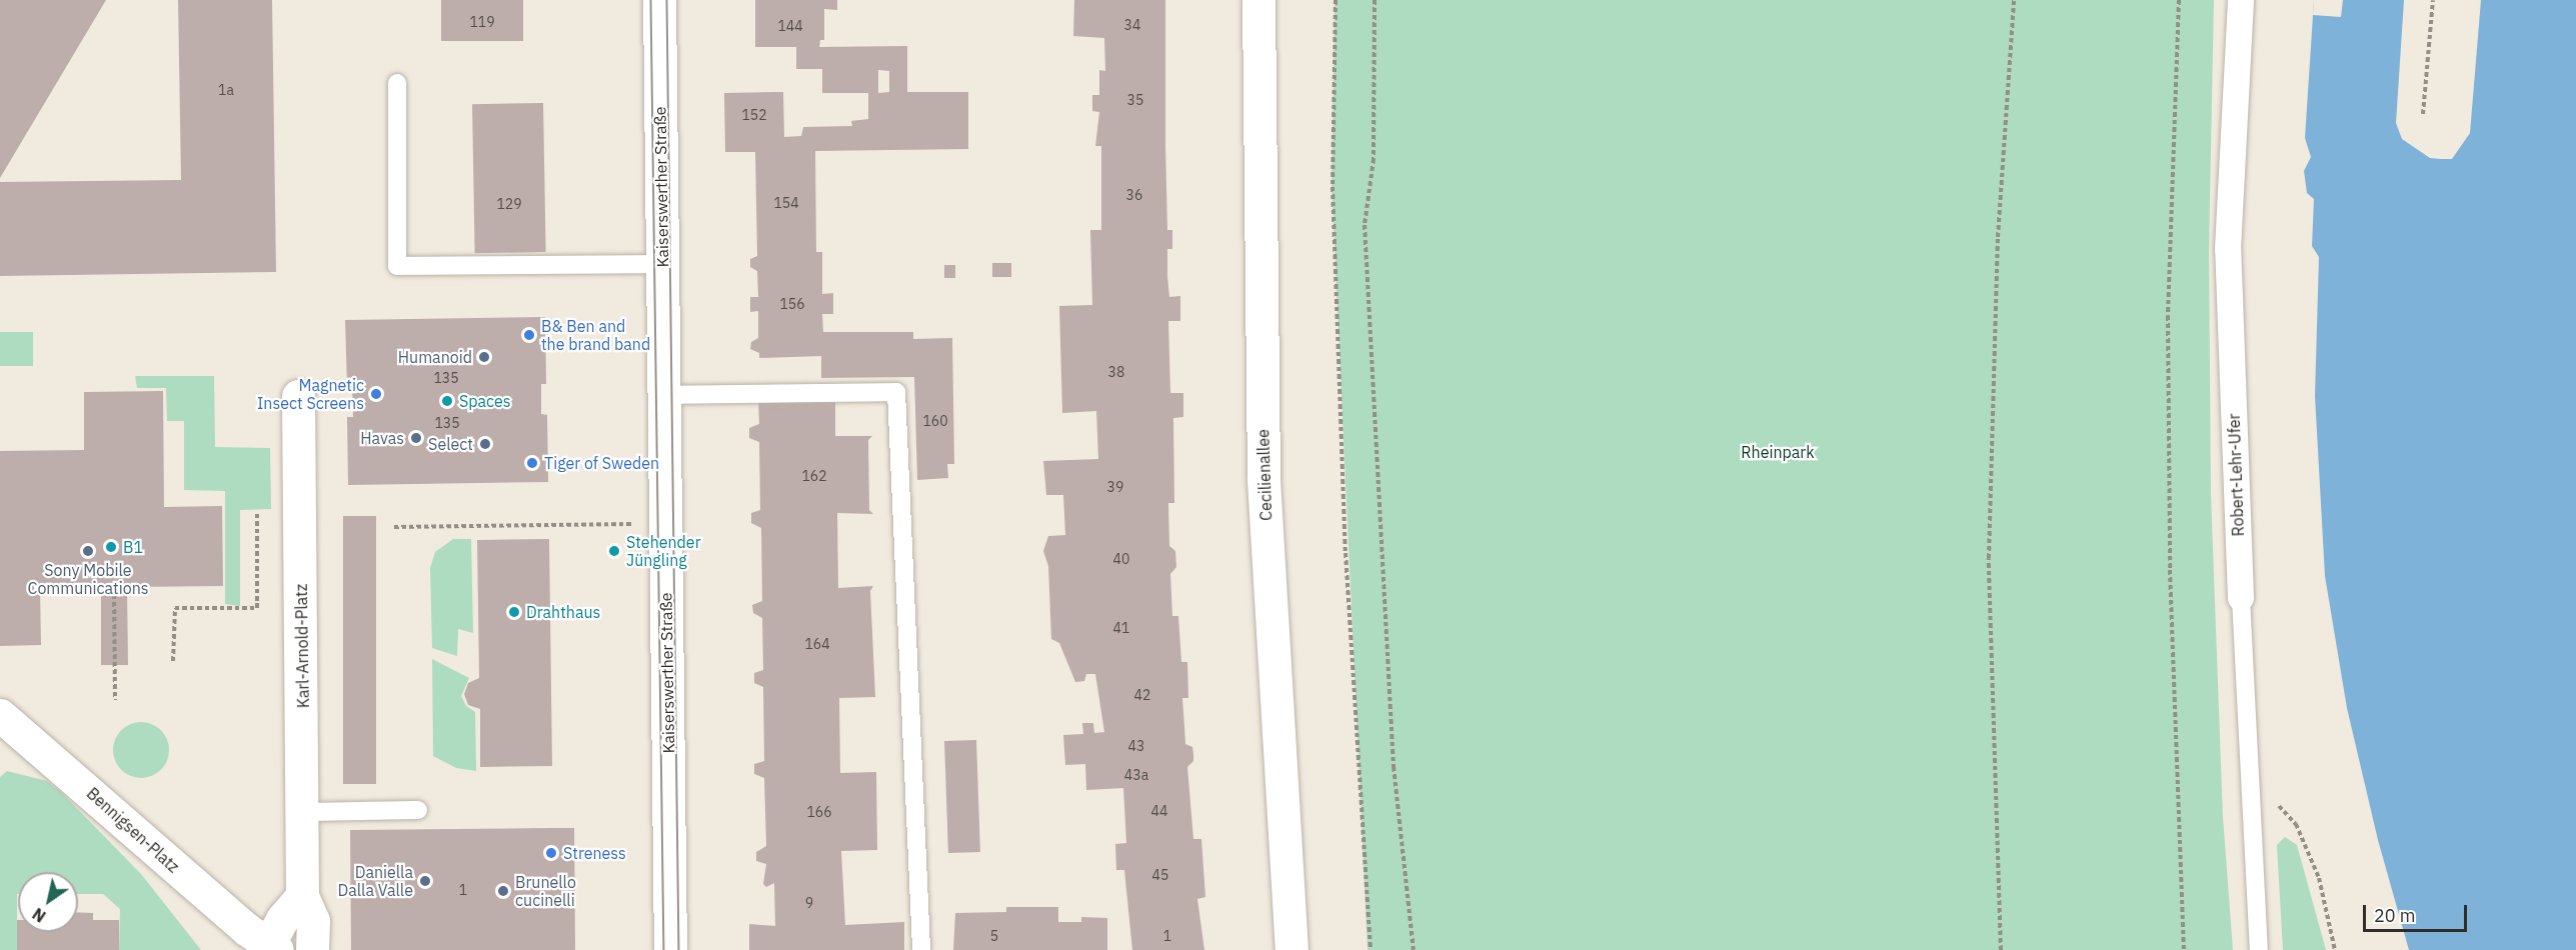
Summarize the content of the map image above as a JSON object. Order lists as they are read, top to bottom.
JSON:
{
  "streets": {
    "street": [
      "Kaiserswerther Straße",
      "Cecilienallee",
      "Robert-Lehr-Ufer",
      "Karl-Arnold-Platz",
      "Bennigsen-Platz"
    ]
  },
  "parks": ["Rheinpark"],
  "places": [
    "B& Ben and the brand band",
    "Humanoid",
    "Magnetic Insect Screens",
    "Spaces",
    "Havas",
    "Select",
    "Tiger of Sweden",
    "B1",
    "Sony Mobile Communications",
    "Stehender Jüngling",
    "Drahthaus",
    "Streness",
    "Daniella Dalla Valle",
    "Brunello cucinelli"
  ],
  "house_numbers": [
    "119",
    "34",
    "144",
    "1a",
    "35",
    "152",
    "36",
    "154",
    "129",
    "156",
    "38",
    "135",
    "160",
    "135",
    "162",
    "39",
    "40",
    "41",
    "164",
    "42",
    "43",
    "43a",
    "44",
    "166",
    "45",
    "1",
    "9",
    "5",
    "1"
  ],
  "scale_bar": "20 m",
  "north": "bottom left"
}
